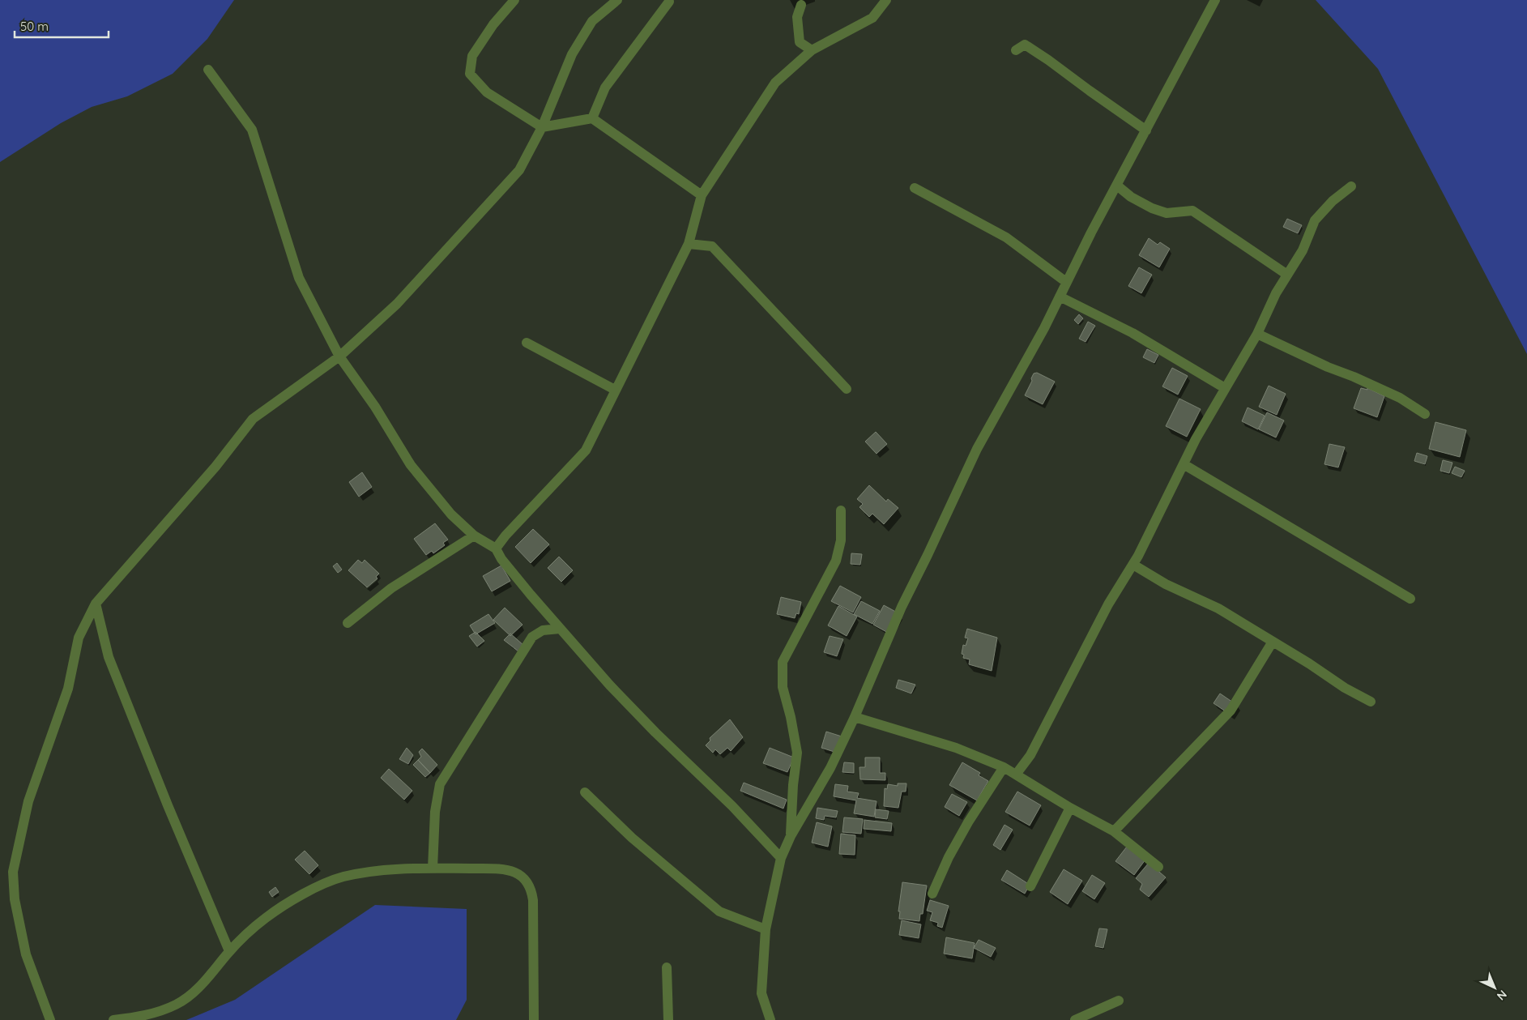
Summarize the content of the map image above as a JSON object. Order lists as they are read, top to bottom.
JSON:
{
  "scale_bar": "50 m",
  "north": "bottom right"
}
